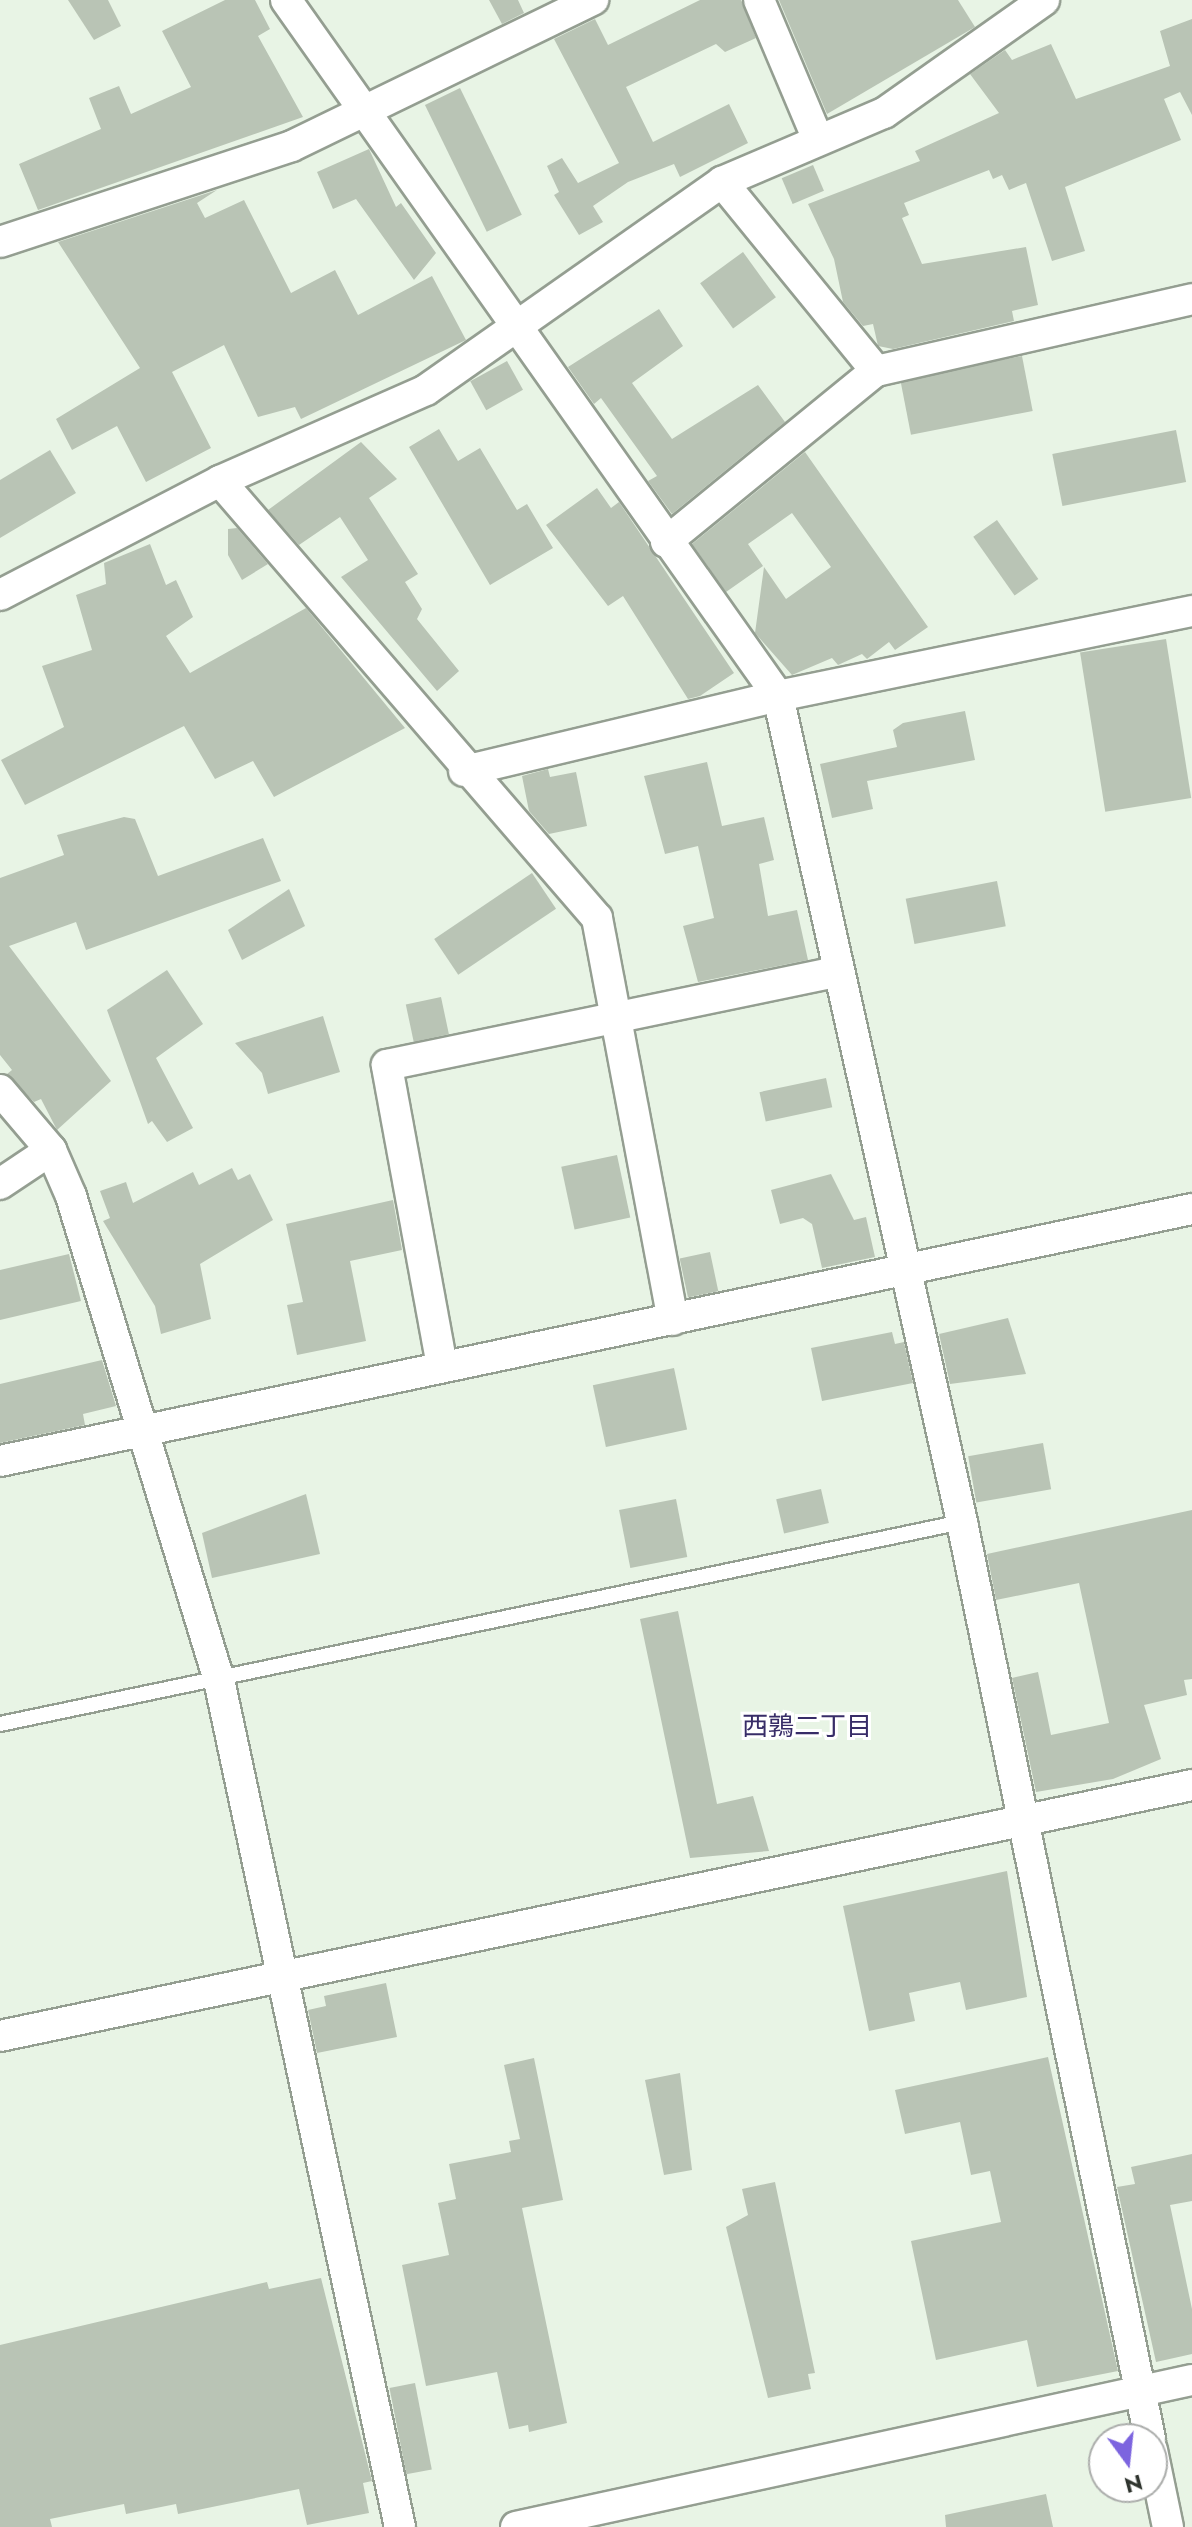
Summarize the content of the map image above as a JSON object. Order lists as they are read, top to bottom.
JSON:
{
  "districts": ["西鶉二丁目"],
  "north": "bottom"
}
